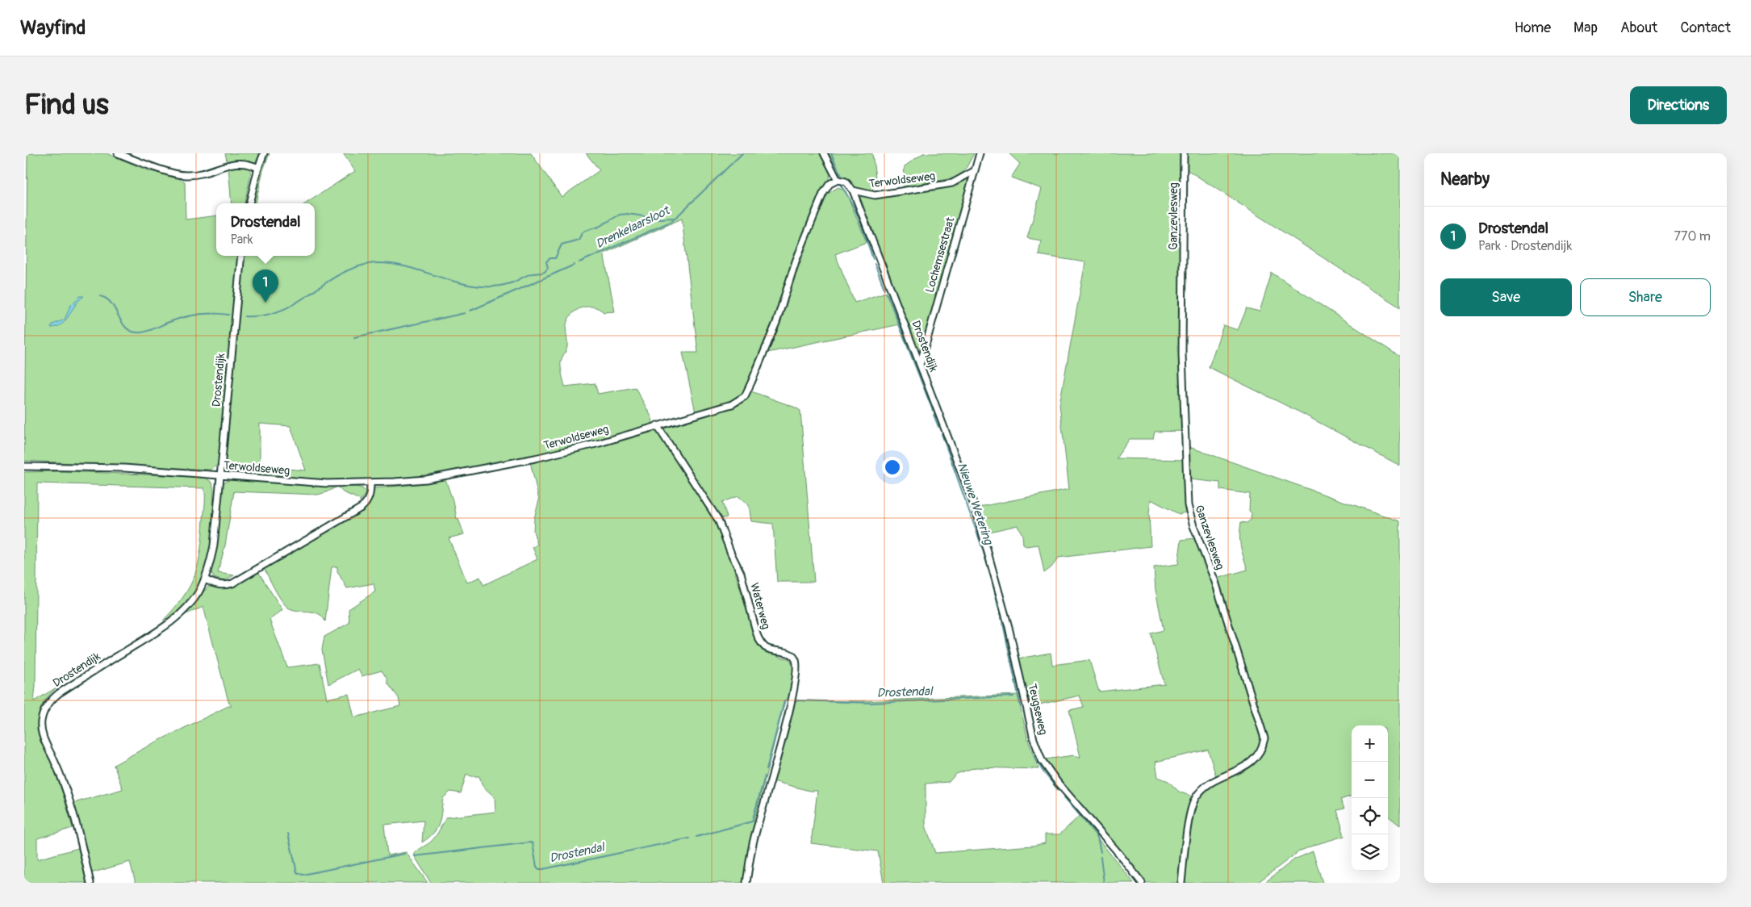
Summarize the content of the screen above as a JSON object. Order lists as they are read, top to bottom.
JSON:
{
  "streets": {
    "street": [
      "Terwoldseweg",
      "Ganzevlesweg",
      "Lochemsestraat",
      "Drostendijk",
      "Waterweg",
      "Teugseweg"
    ]
  },
  "crossings": [
    ["Terwoldseweg", "Lochemsestraat"],
    ["Terwoldseweg", "Drostendijk"],
    ["Terwoldseweg", "Waterweg"],
    ["Lochemsestraat", "Drostendijk"],
    ["Drostendijk", "Teugseweg"]
  ],
  "water": ["Drenkelaarsloot", "Nieuwe Wetering", "Drostendal"],
  "page": {
    "header": "Wayfind",
    "nav": [
      "Home",
      "Map",
      "About",
      "Contact"
    ],
    "buttons": [
      "Directions",
      ["Save", "Share"]
    ],
    "title": "Find us",
    "heading": "Nearby",
    "popup": ["Drostendal", "Park"],
    "list": [
      {
        "mark": "1",
        "name": "Drostendal",
        "note": "Park · Drostendijk",
        "value": "770 m"
      }
    ],
    "pins": "1",
    "map_buttons": ["+", "−"]
  }
}
